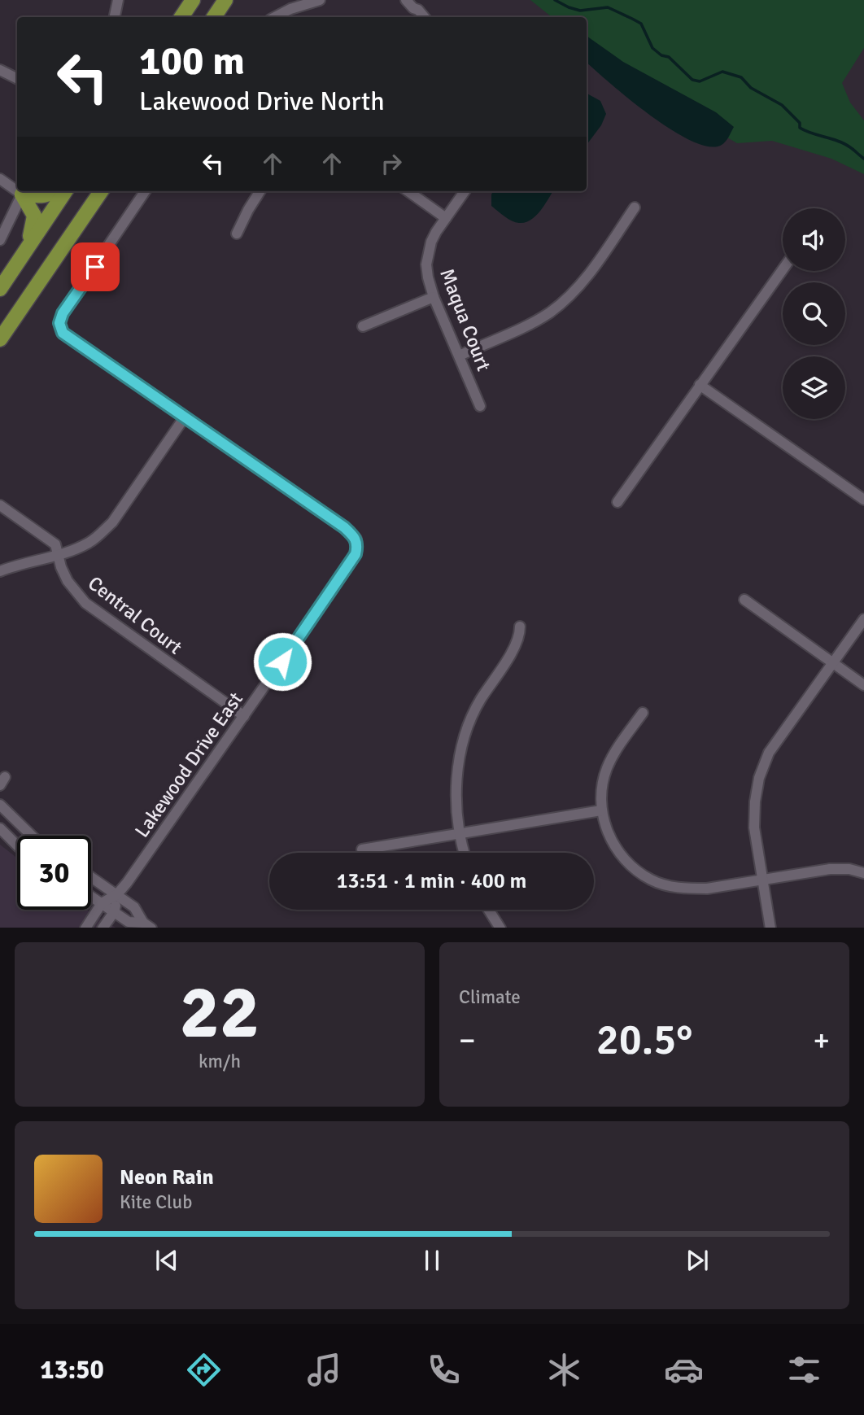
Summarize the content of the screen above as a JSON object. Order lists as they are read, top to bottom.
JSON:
{
  "streets": {
    "street": ["Maqua Court", "Central Court", "Lakewood Drive East"]
  },
  "crossings": [
    ["Central Court", "Lakewood Drive East"]
  ],
  "page": {
    "turn": ["100 m", "Lakewood Drive North"],
    "limit": "30",
    "trip": "13:51 · 1 min · 400 m",
    "tile": [
      ["22", "km/h"],
      "Climate"
    ],
    "heat": ["−", "20.5°", "+"],
    "song": ["Neon Rain", "Kite Club"],
    "tabs": "13:50"
  }
}
